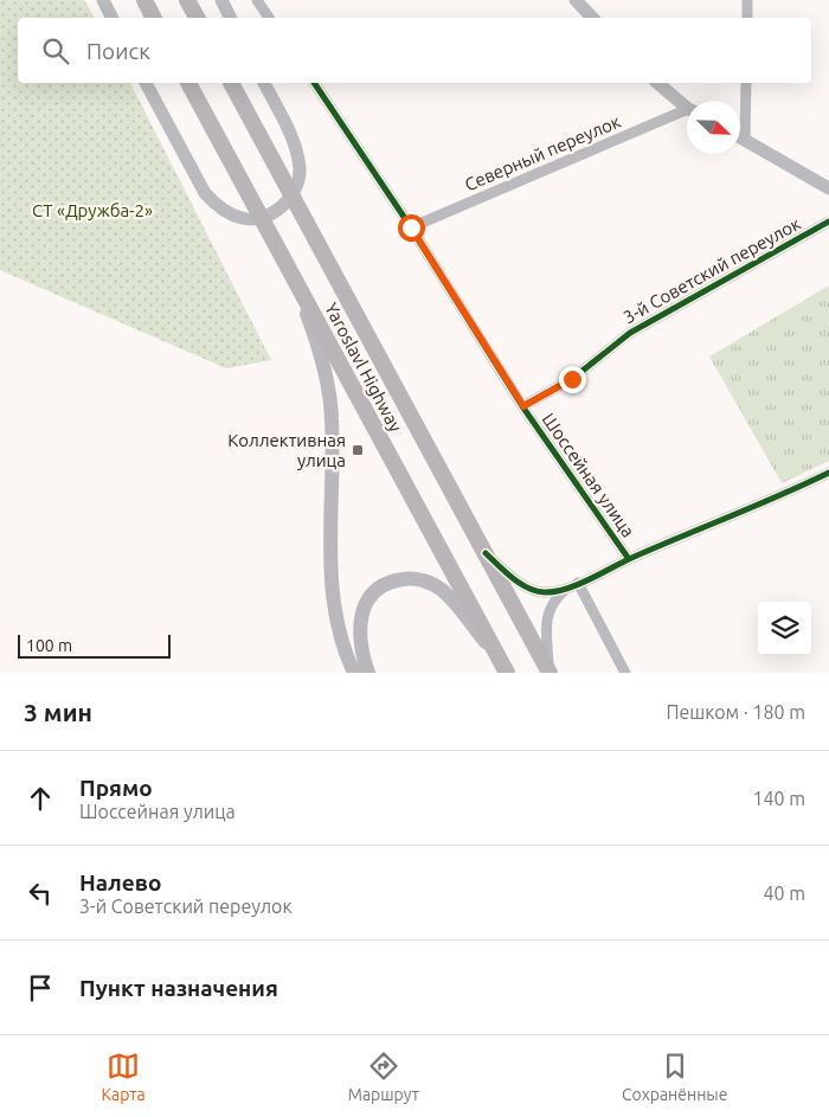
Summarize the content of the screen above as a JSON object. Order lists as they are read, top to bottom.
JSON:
{
  "streets": {
    "highway": ["Yaroslavl Highway"],
    "street": ["Северный переулок", "3-й Советский переулок", "Шоссейная улица"]
  },
  "crossings": [
    ["Северный переулок", "Шоссейная улица"],
    ["3-й Советский переулок", "Шоссейная улица"]
  ],
  "parks": ["СТ «Дружба-2»"],
  "places": {
    "transit": ["Коллективная улица"]
  },
  "scale_bar": "100 m",
  "north": "bottom right",
  "page": {
    "search": "Поиск",
    "scale": "100 m",
    "heading": ["3 мин", "Пешком · 180 m"],
    "list": [
      ["Прямо", "Шоссейная улица", "140 m"],
      ["Налево", "3-й Советский переулок", "40 m"],
      "Пункт назначения"
    ],
    "nav": ["Карта", "Маршрут", "Сохранённые"]
  }
}
